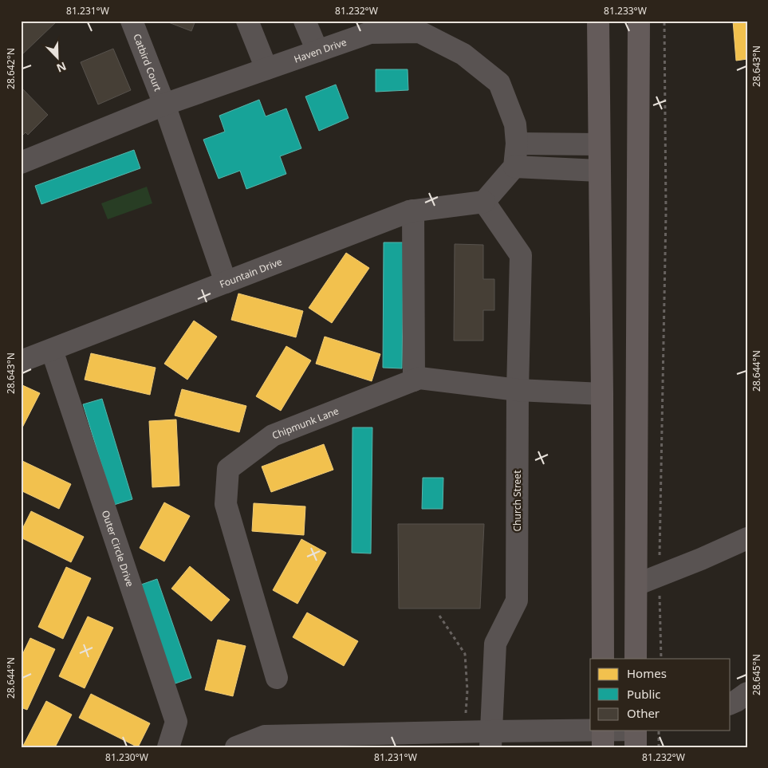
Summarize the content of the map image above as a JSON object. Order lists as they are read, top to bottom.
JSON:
{
  "streets": {
    "street": [
      "Haven Drive",
      "Catbird Court",
      "Fountain Drive",
      "Chipmunk Lane",
      "Church Street",
      "Outer Circle Drive"
    ]
  },
  "crossings": [
    ["Haven Drive", "Catbird Court"],
    ["Catbird Court", "Fountain Drive"],
    ["Fountain Drive", "Church Street"],
    ["Fountain Drive", "Outer Circle Drive"],
    ["Chipmunk Lane", "Church Street"]
  ],
  "legend": ["Homes", "Public", "Other"],
  "north": "bottom right",
  "coordinates": [
    "81.231°W",
    "81.232°W",
    "81.233°W",
    "28.643°N",
    "28.642°N",
    "28.644°N",
    "28.645°N",
    "81.230°W"
  ]
}
